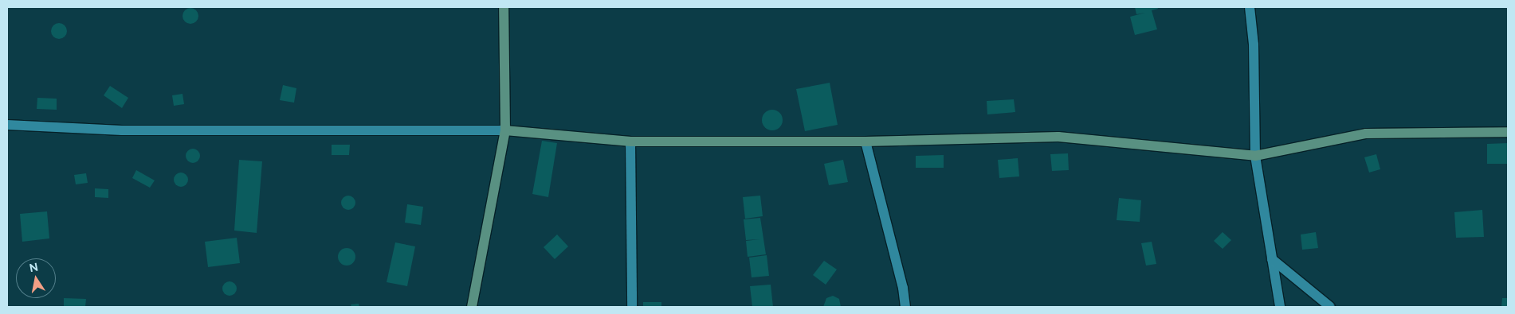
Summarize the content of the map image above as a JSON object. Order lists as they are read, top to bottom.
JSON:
{
  "north": "top"
}
